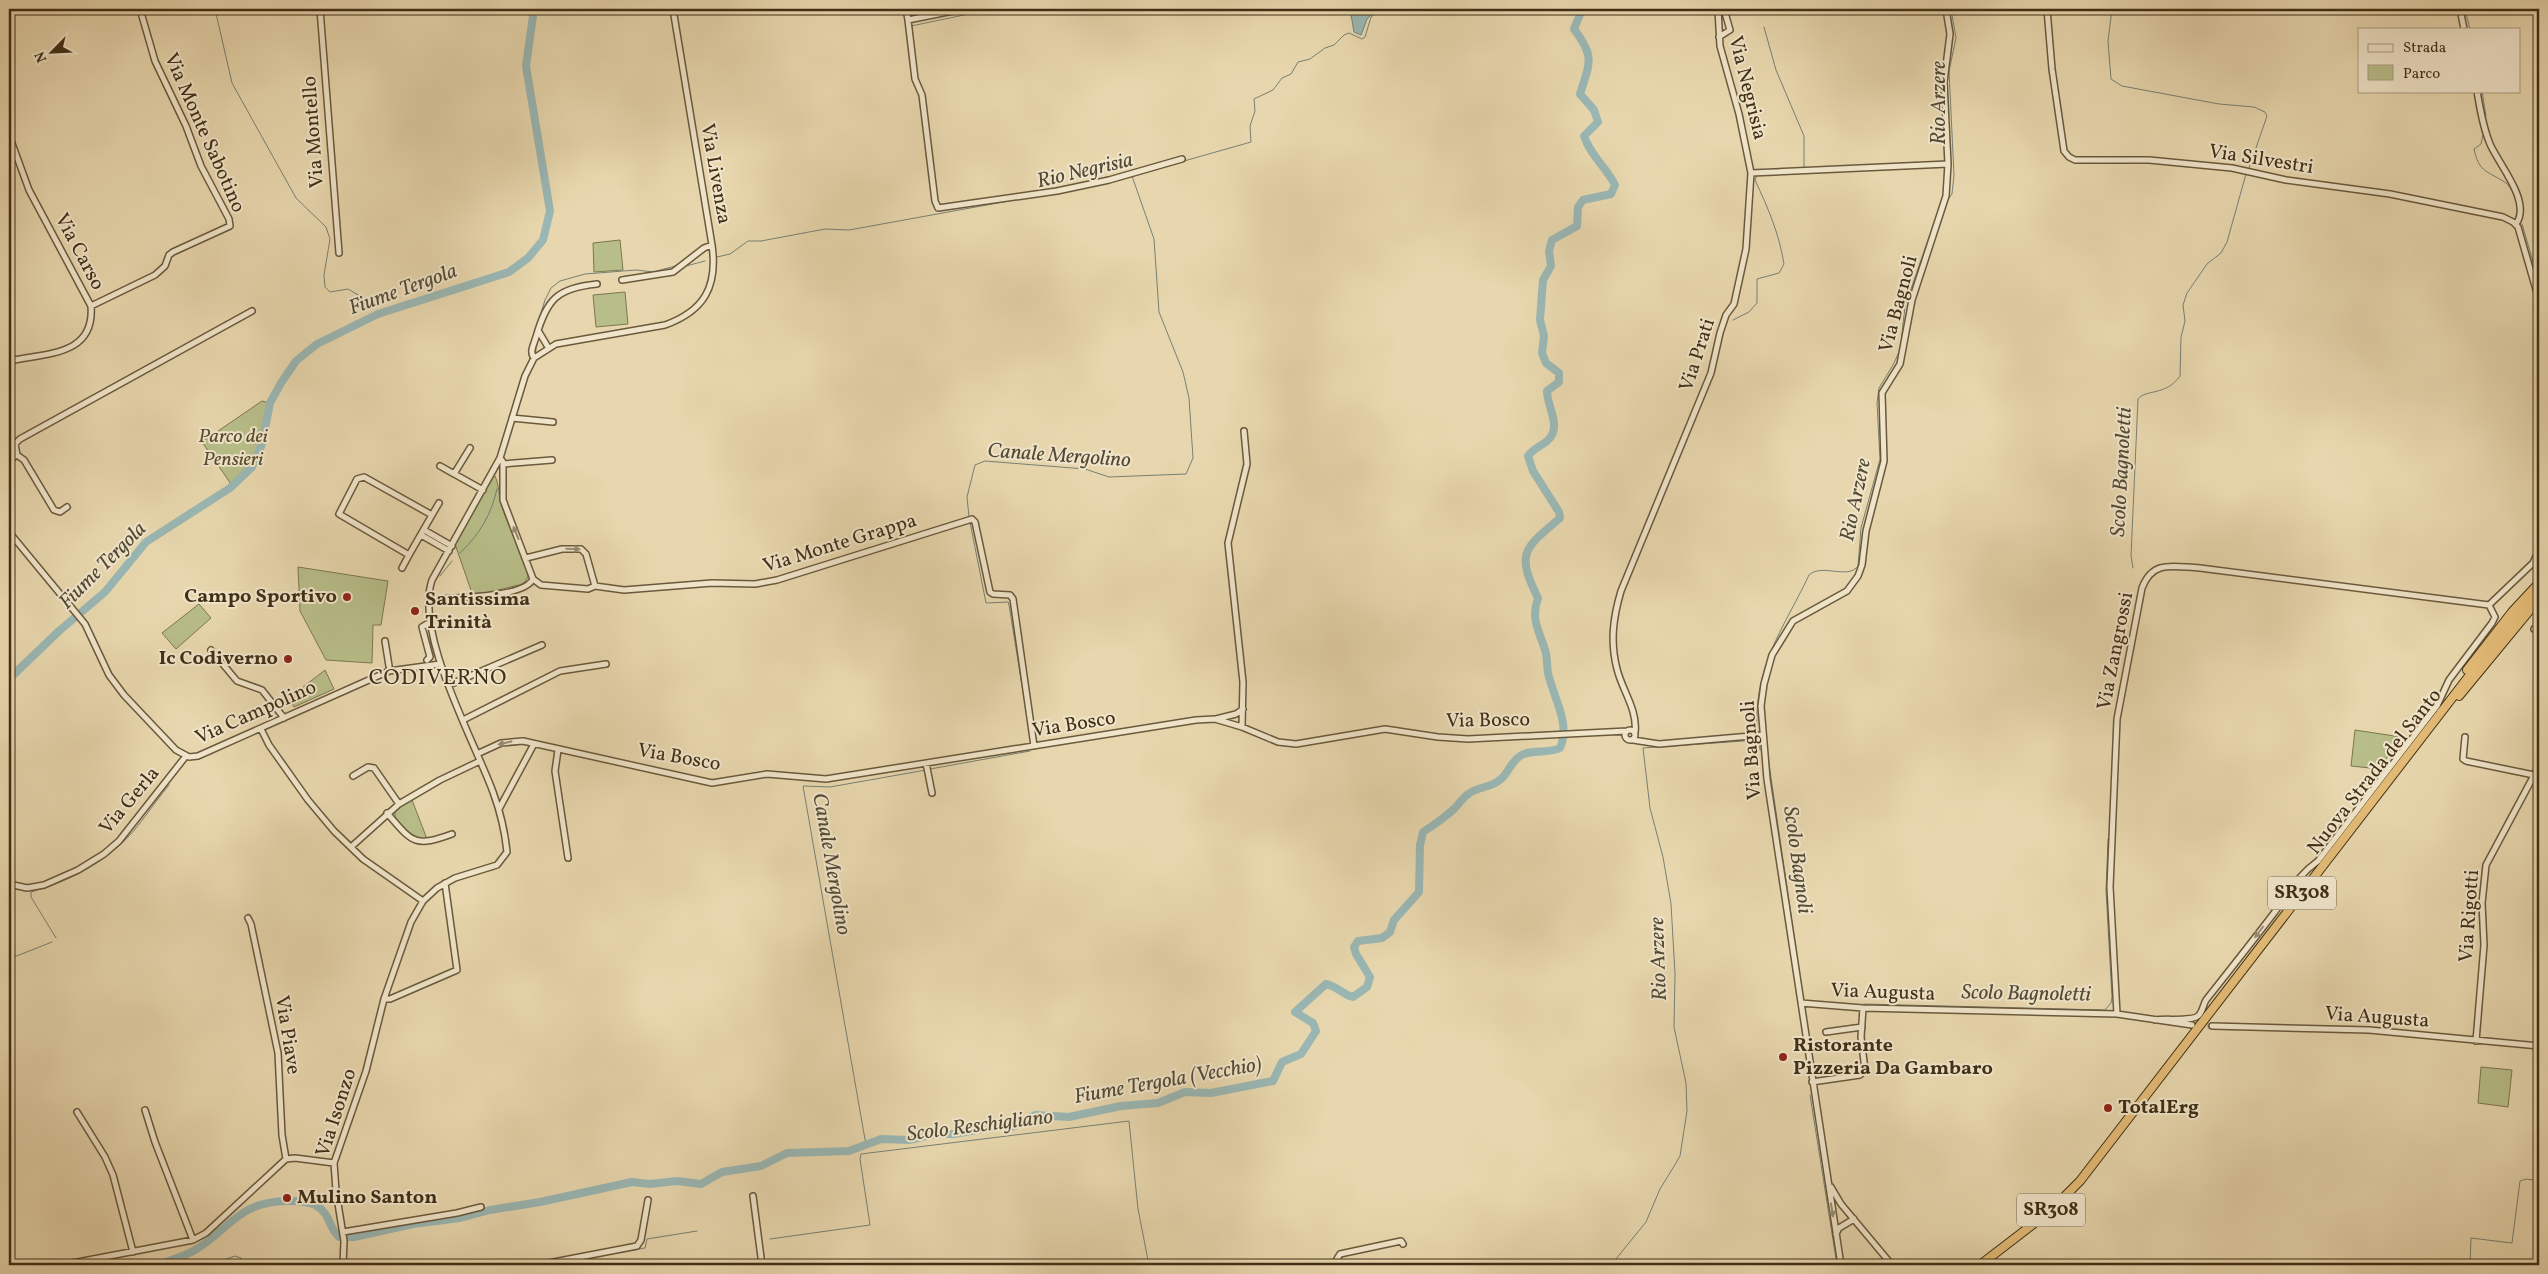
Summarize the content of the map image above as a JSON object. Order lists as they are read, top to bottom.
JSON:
{
  "streets": {
    "highway": ["Nuova Strada del Santo", "SR308"],
    "street": [
      "Via Negrisia",
      "Via Montello",
      "Via Monte Sabotino",
      "Via Silvestri",
      "Via Livenza",
      "Via Carso",
      "Via Bagnoli",
      "Via Prati",
      "Via Monte Grappa",
      "Via Zangrossi",
      "Via Campolino",
      "Via Bosco",
      "Via Gerla",
      "Via Rigotti",
      "Via Augusta",
      "Via Piave",
      "Via Isonzo"
    ]
  },
  "crossings": [
    ["Via Negrisia", "Via Prati"],
    ["Via Monte Sabotino", "Via Carso"],
    ["Via Bagnoli", "Via Augusta"],
    ["Via Prati", "Via Bosco"],
    ["Via Monte Grappa", "Via Bosco"],
    ["Via Zangrossi", "Via Augusta"],
    ["Via Campolino", "Via Gerla"],
    ["Via Rigotti", "Via Augusta"]
  ],
  "districts": ["CODIVERNO"],
  "water": [
    "Rio Arzere",
    "Rio Negrisia",
    "Fiume Tergola",
    "Canale Mergolino",
    "Scolo Bagnoletti",
    "Scolo Bagnoli",
    "Fiume Tergola (Vecchio)",
    "Scolo Reschigliano"
  ],
  "parks": ["Parco dei Pensieri"],
  "places": [
    "Campo Sportivo",
    "Santissima Trinità",
    "Ic Codiverno",
    "Ristorante Pizzeria Da Gambaro",
    "TotalErg",
    "Mulino Santon"
  ],
  "legend": ["Strada", "Parco"],
  "north": "bottom left"
}
